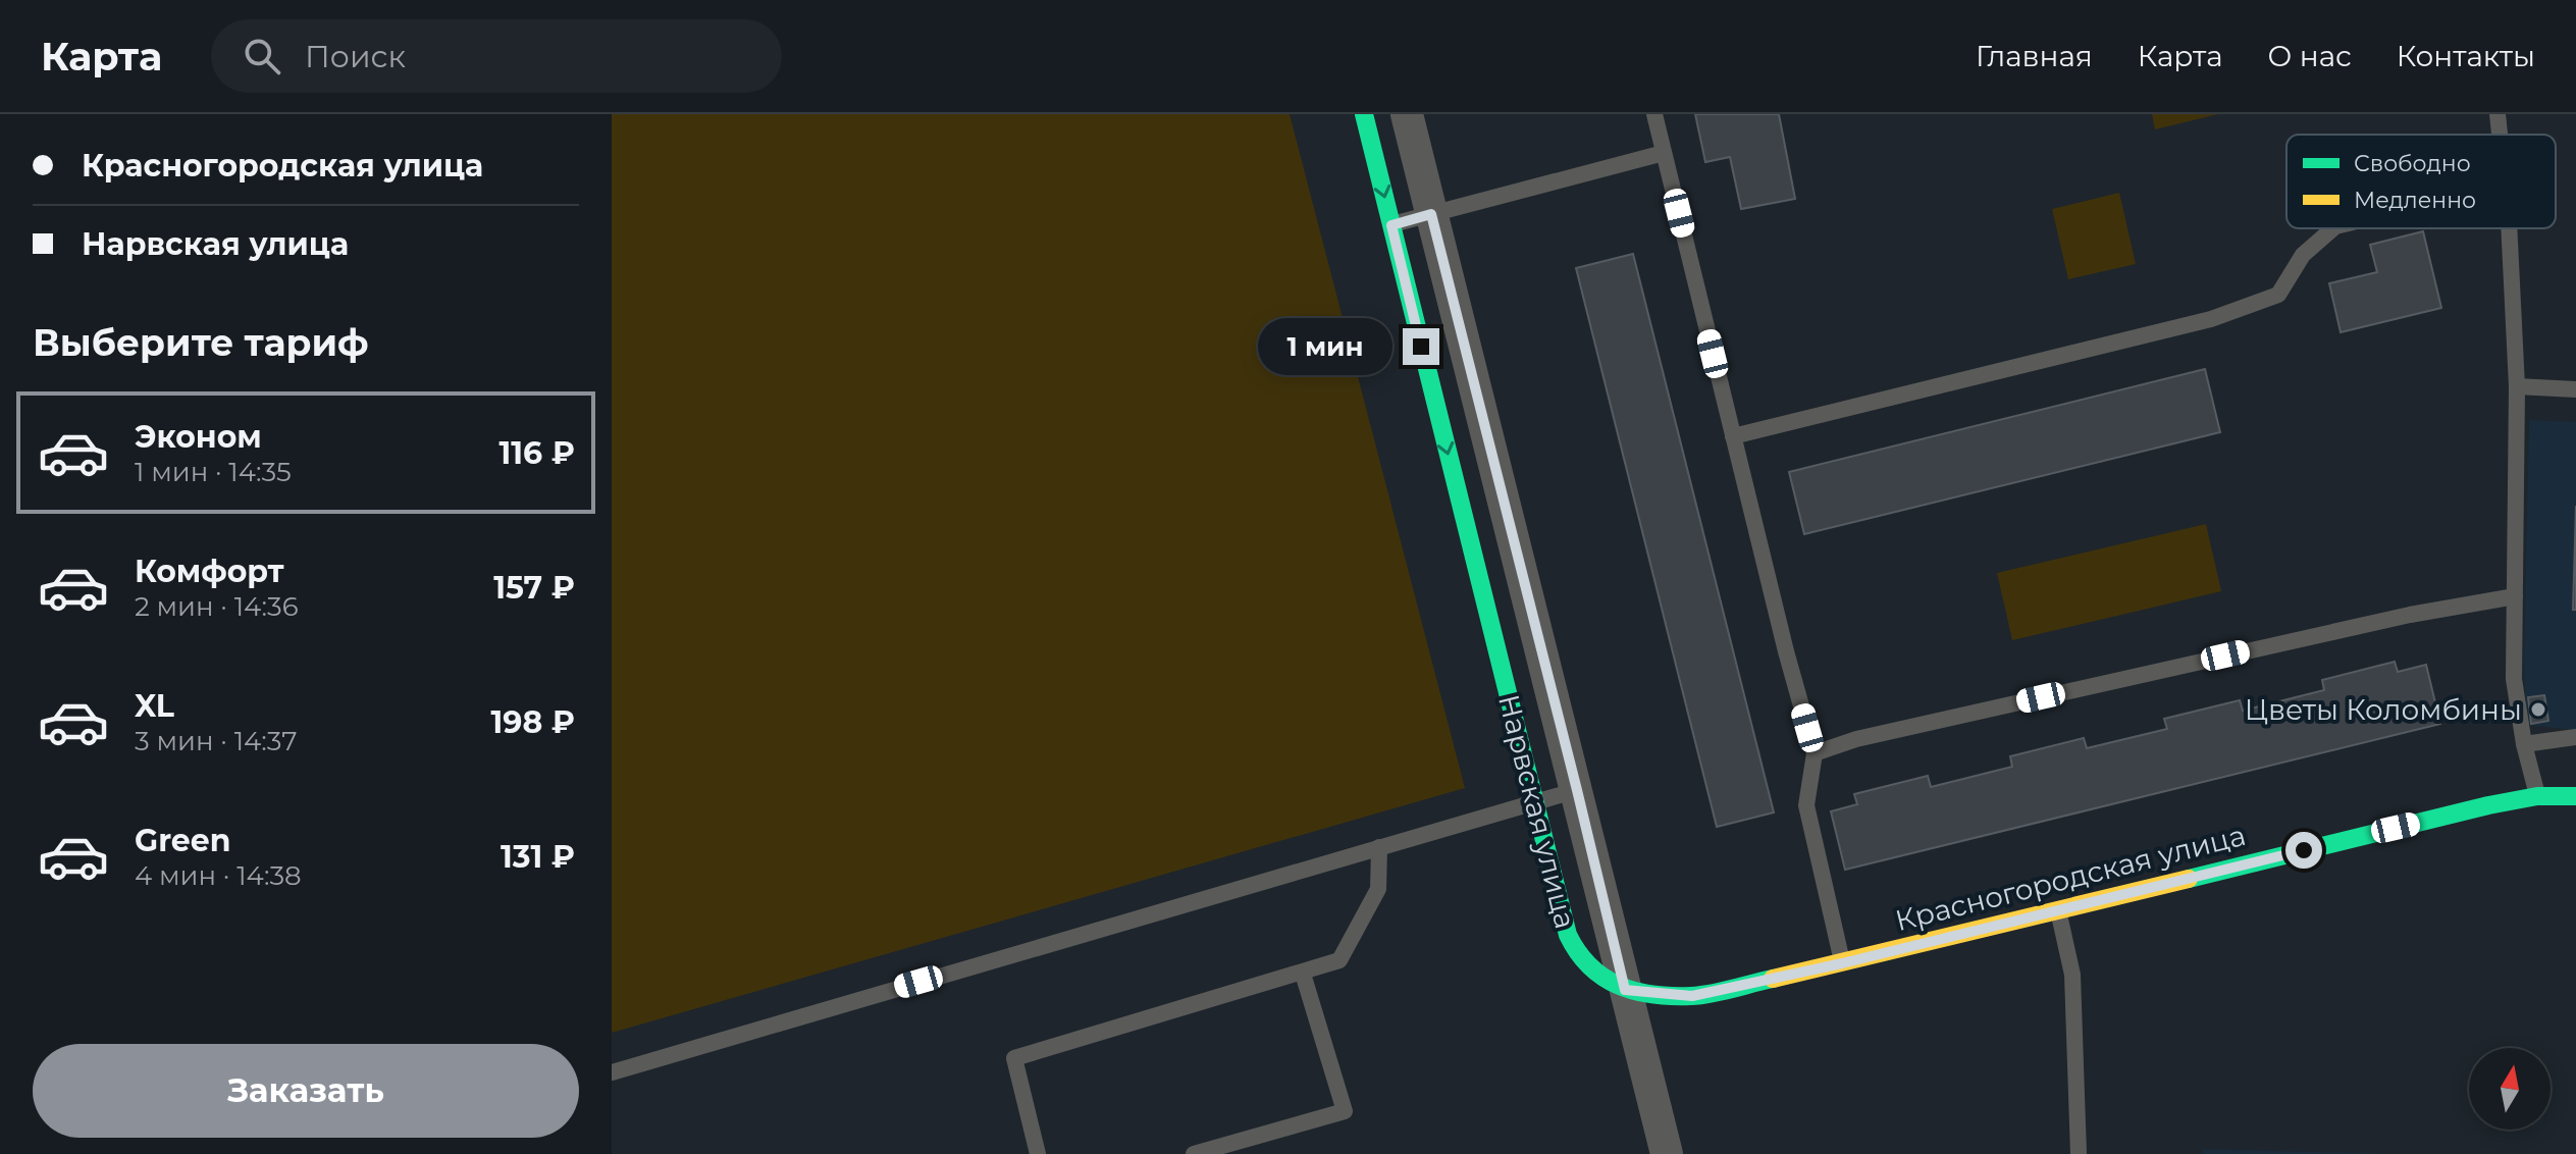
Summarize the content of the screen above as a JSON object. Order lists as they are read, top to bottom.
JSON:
{
  "streets": {
    "street": ["Нарвская улица", "Красногородская улица"]
  },
  "crossings": [
    ["Нарвская улица", "Красногородская улица"]
  ],
  "places": ["Цветы Коломбины"],
  "legend": ["Свободно", "Медленно"],
  "north": "top",
  "page": {
    "header": "Карта",
    "search": "Поиск",
    "nav": [
      "Главная",
      "Карта",
      "О нас",
      "Контакты"
    ],
    "banner": ["Красногородская улица", "Нарвская улица"],
    "heading": "Выберите тариф",
    "bubble": "1 мин",
    "list": [
      {
        "name": "Эконом",
        "note": "1 мин · 14:35",
        "value": "116 ₽"
      },
      {
        "name": "Комфорт",
        "note": "2 мин · 14:36",
        "value": "157 ₽"
      },
      {
        "name": "XL",
        "note": "3 мин · 14:37",
        "value": "198 ₽"
      },
      {
        "name": "Green",
        "note": "4 мин · 14:38",
        "value": "131 ₽"
      }
    ],
    "buttons": "Заказать"
  }
}
